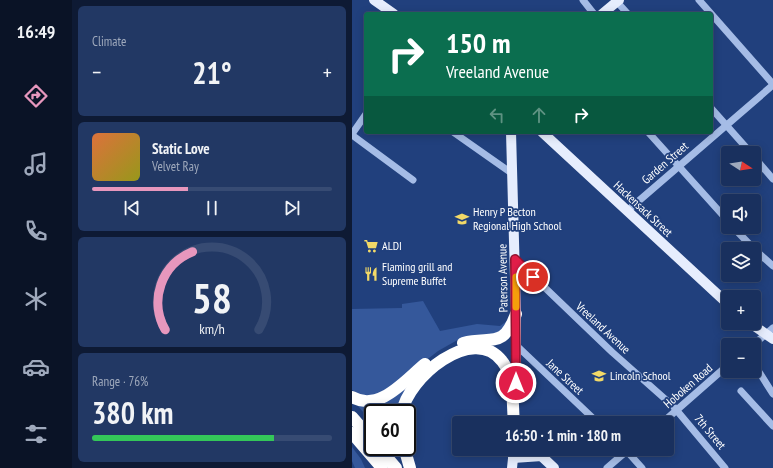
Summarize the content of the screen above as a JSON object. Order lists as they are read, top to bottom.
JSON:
{
  "streets": {
    "main road": ["Hackensack Street", "Paterson Avenue"],
    "street": [
      "Garden Street",
      "Vreeland Avenue",
      "Jane Street",
      "Hoboken Road",
      "7th Street"
    ]
  },
  "crossings": [
    ["Garden Street", "Hackensack Street"],
    ["Paterson Avenue", "Vreeland Avenue"],
    ["Paterson Avenue", "Jane Street"],
    ["Vreeland Avenue", "Hoboken Road"],
    ["Vreeland Avenue", "7th Street"],
    ["Hoboken Road", "7th Street"]
  ],
  "places": {
    "school or university": ["Henry P Becton Regional High School", "Lincoln School"],
    "supermarket": ["ALDI"],
    "restaurant": ["Flaming grill and Supreme Buffet"]
  },
  "north": "right",
  "page": {
    "tabs": "16:49",
    "tile": [
      "Climate",
      ["Range · 76%", "380 km"]
    ],
    "turn": ["150 m", "Vreeland Avenue"],
    "heat": ["−", "21°", "+"],
    "song": ["Static Love", "Velvet Ray"],
    "map_buttons": ["+", "−"],
    "limit": "60",
    "trip": "16:50 · 1 min · 180 m",
    "gauge": ["58", "km/h"]
  }
}
